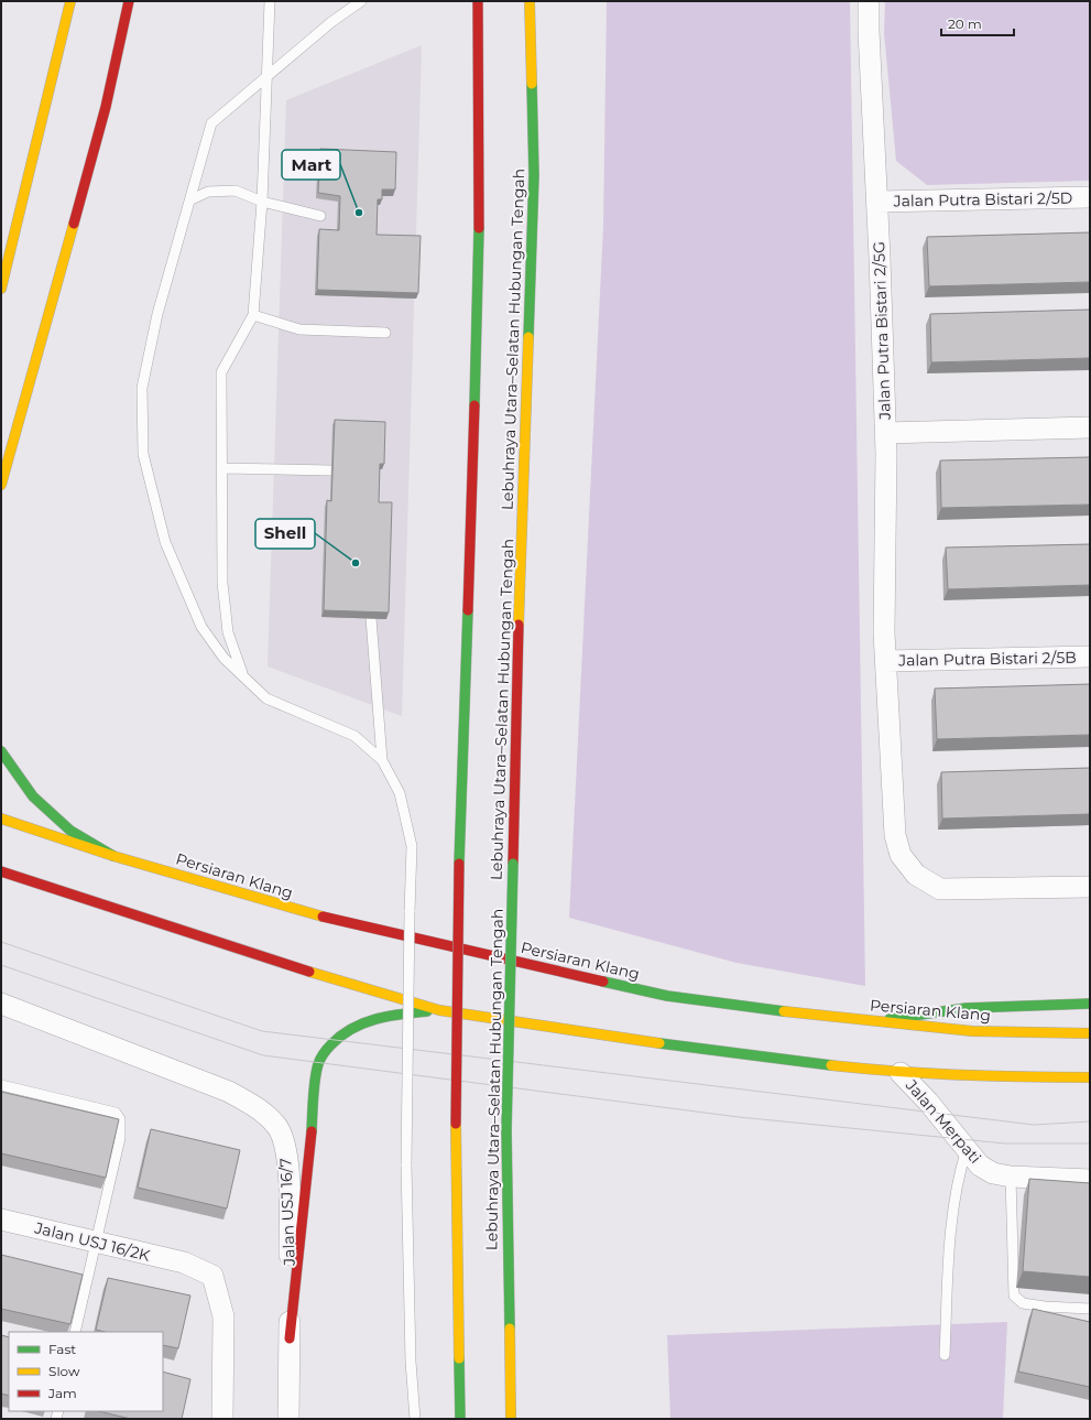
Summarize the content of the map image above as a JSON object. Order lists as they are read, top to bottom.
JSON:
{
  "streets": {
    "main road": ["Lebuhraya Utara–Selatan Hubungan Tengah", "Persiaran Klang"],
    "street": [
      "Jalan Putra Bistari 2/5D",
      "Jalan Putra Bistari 2/5G",
      "Jalan Putra Bistari 2/5B",
      "Jalan Merpati",
      "Jalan USJ 16/7",
      "Jalan USJ 16/2K"
    ]
  },
  "crossings": [
    ["Jalan Putra Bistari 2/5D", "Jalan Putra Bistari 2/5G"],
    ["Jalan Putra Bistari 2/5G", "Jalan Putra Bistari 2/5B"]
  ],
  "places": ["Mart", "Shell"],
  "legend": ["Fast", "Slow", "Jam"],
  "scale_bar": "20 m"
}
